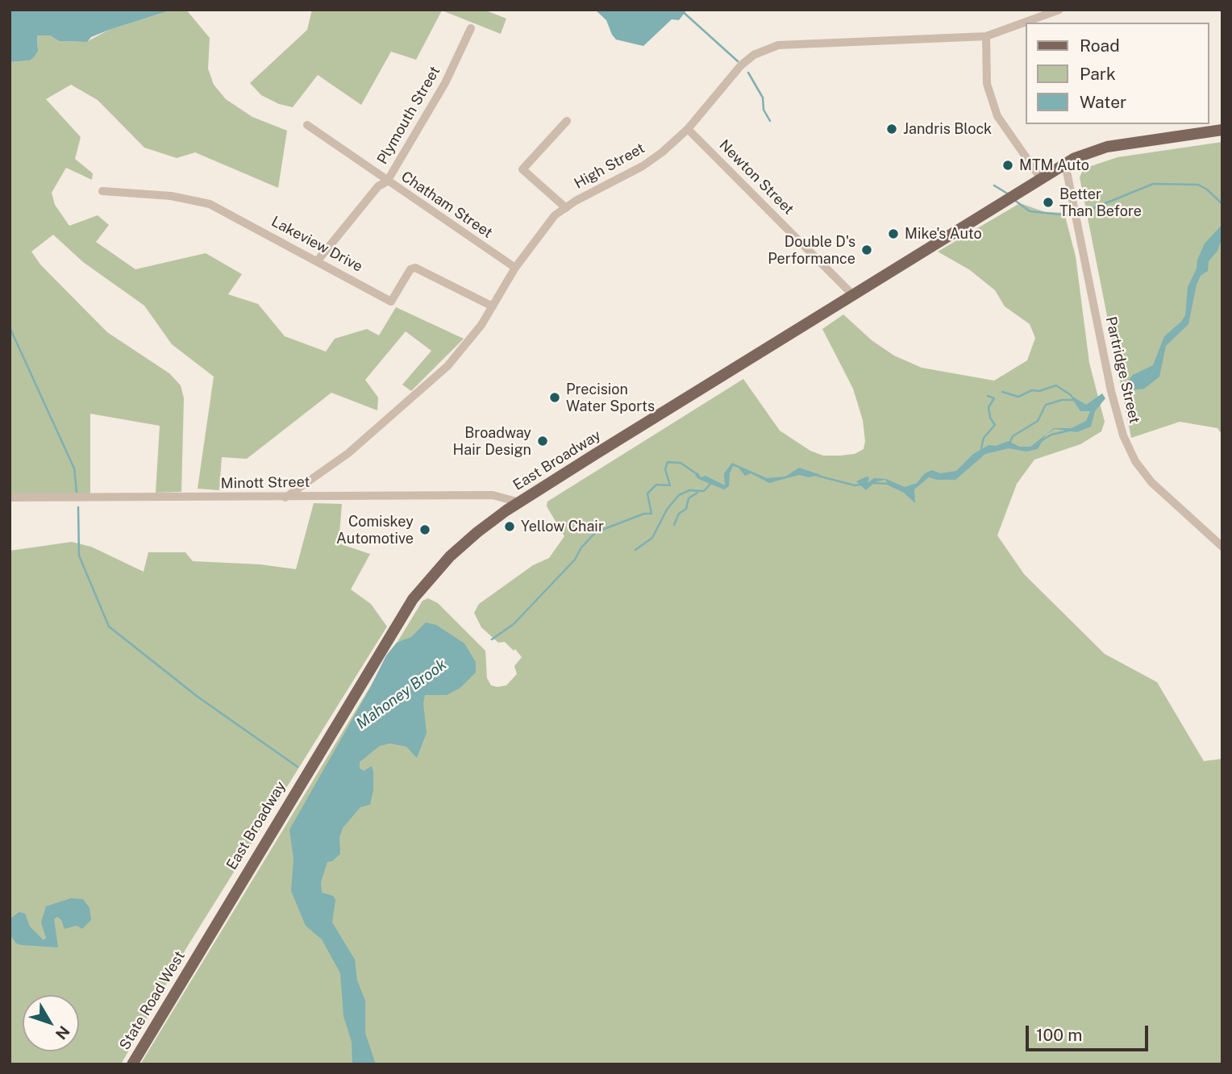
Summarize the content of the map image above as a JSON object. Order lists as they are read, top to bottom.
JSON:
{
  "streets": {
    "main road": ["East Broadway", "State Road West"],
    "street": [
      "Plymouth Street",
      "High Street",
      "Newton Street",
      "Chatham Street",
      "Lakeview Drive",
      "Partridge Street",
      "Minott Street"
    ]
  },
  "crossings": [
    ["Plymouth Street", "Chatham Street"],
    ["Plymouth Street", "Lakeview Drive"],
    ["High Street", "Newton Street"],
    ["High Street", "Chatham Street"],
    ["High Street", "Lakeview Drive"],
    ["High Street", "Minott Street"],
    ["Newton Street", "East Broadway"],
    ["Partridge Street", "East Broadway"],
    ["East Broadway", "Minott Street"],
    ["East Broadway", "State Road West"]
  ],
  "water": ["Mahoney Brook"],
  "places": [
    "Jandris Block",
    "MTM Auto",
    "Better Than Before",
    "Mike's Auto",
    "Double D's Performance",
    "Precision Water Sports",
    "Broadway Hair Design",
    "Yellow Chair",
    "Comiskey Automotive"
  ],
  "legend": ["Road", "Park", "Water"],
  "scale_bar": "100 m",
  "north": "bottom right"
}
